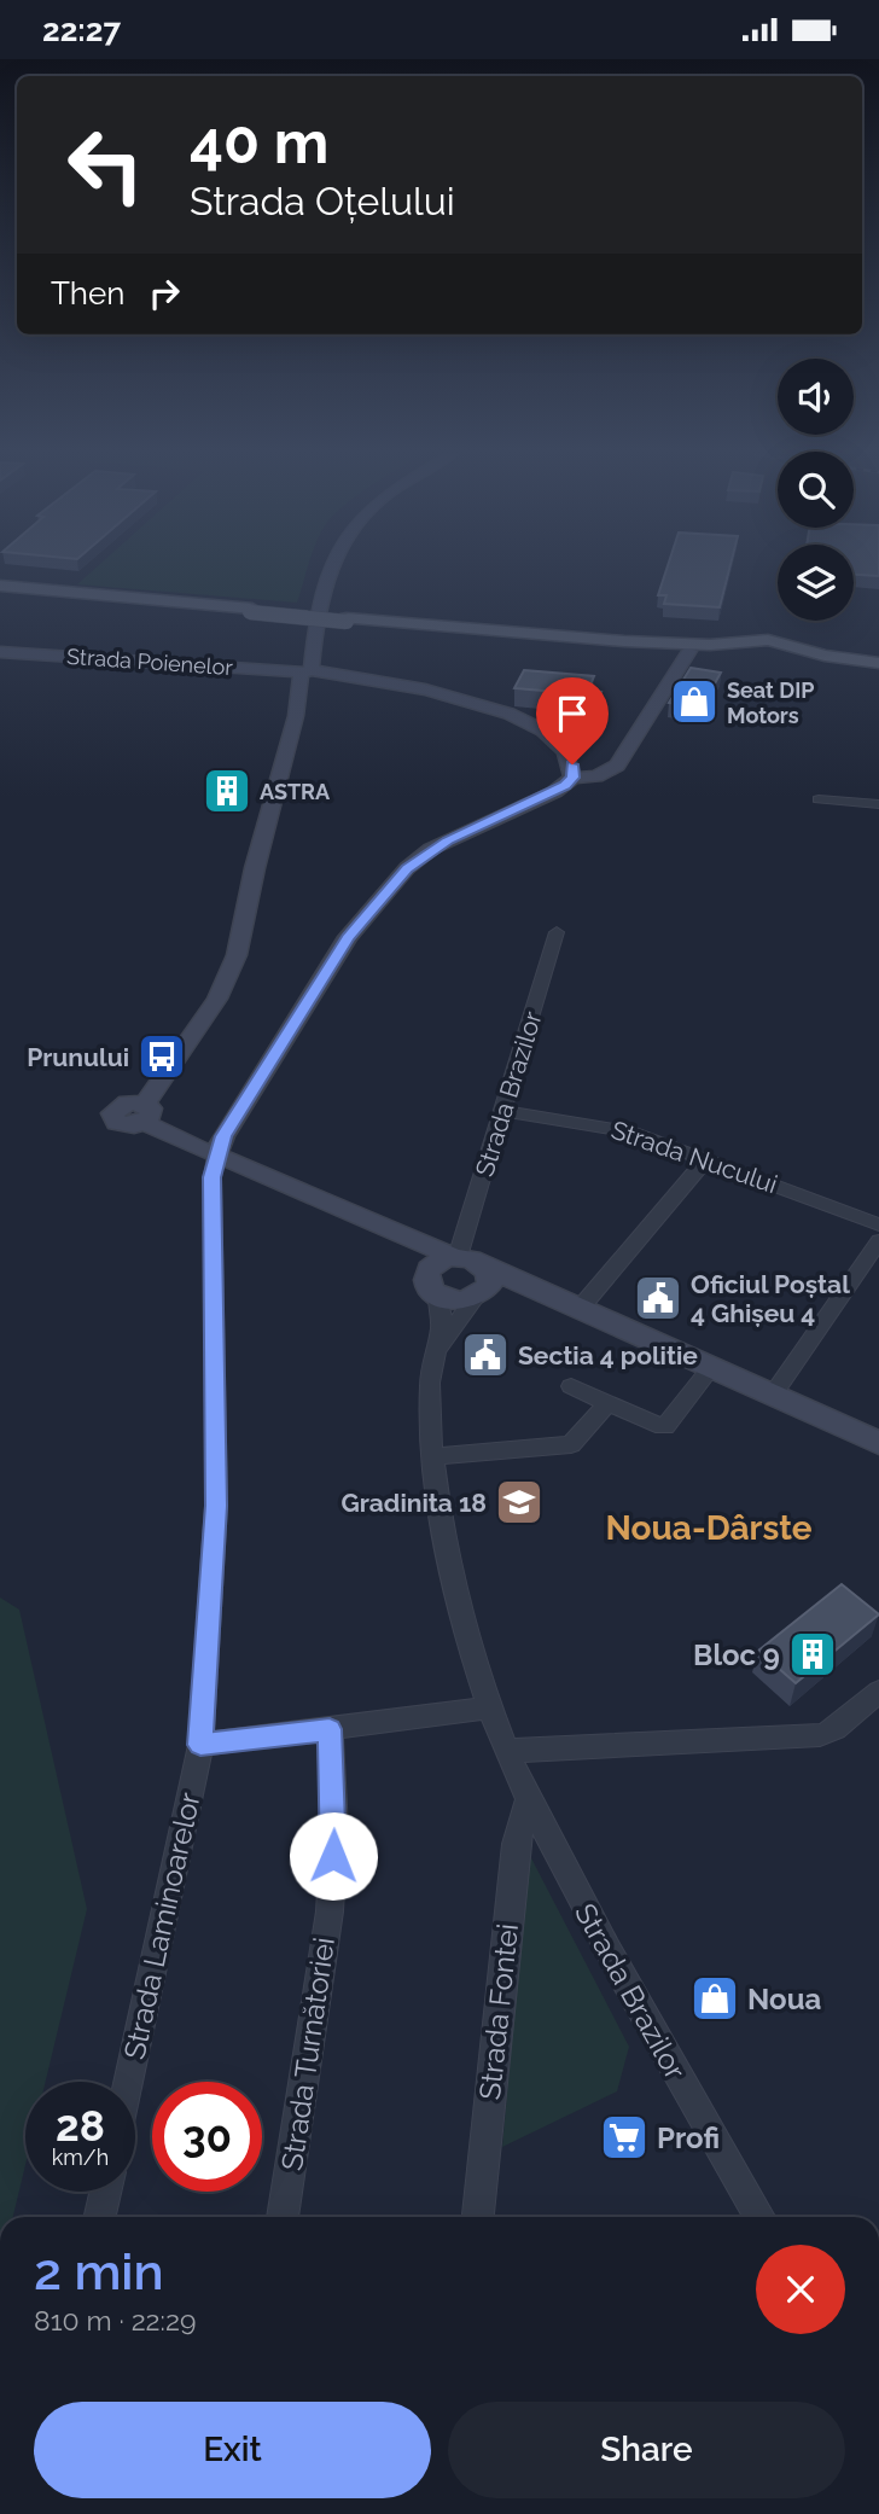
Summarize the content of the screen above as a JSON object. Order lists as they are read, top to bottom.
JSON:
{
  "streets": {
    "street": [
      "Strada Poienelor",
      "Strada Brazilor",
      "Strada Nucului",
      "Strada Laminoarelor",
      "Strada Fontei",
      "Strada Turnătoriei"
    ]
  },
  "crossings": [
    ["Strada Brazilor", "Strada Nucului"],
    ["Strada Brazilor", "Strada Fontei"]
  ],
  "districts": ["Noua-Dârste"],
  "places": {
    "shop": ["Seat DIP Motors", "Noua"],
    "building": ["ASTRA", "Bloc 9"],
    "bus stop": ["Prunului"],
    "public building": ["Oficiul Poștal 4 Ghișeu 4", "Sectia 4 politie"],
    "school or university": ["Gradinita 18"],
    "supermarket": ["Profi"]
  },
  "page": {
    "status": "22:27",
    "turn": ["40 m", "Strada Oțelului"],
    "then": "Then",
    "speed": "28 km/h",
    "limit": "30",
    "heading": ["2 min", "810 m · 22:29"],
    "buttons": ["Exit", "Share"]
  }
}
